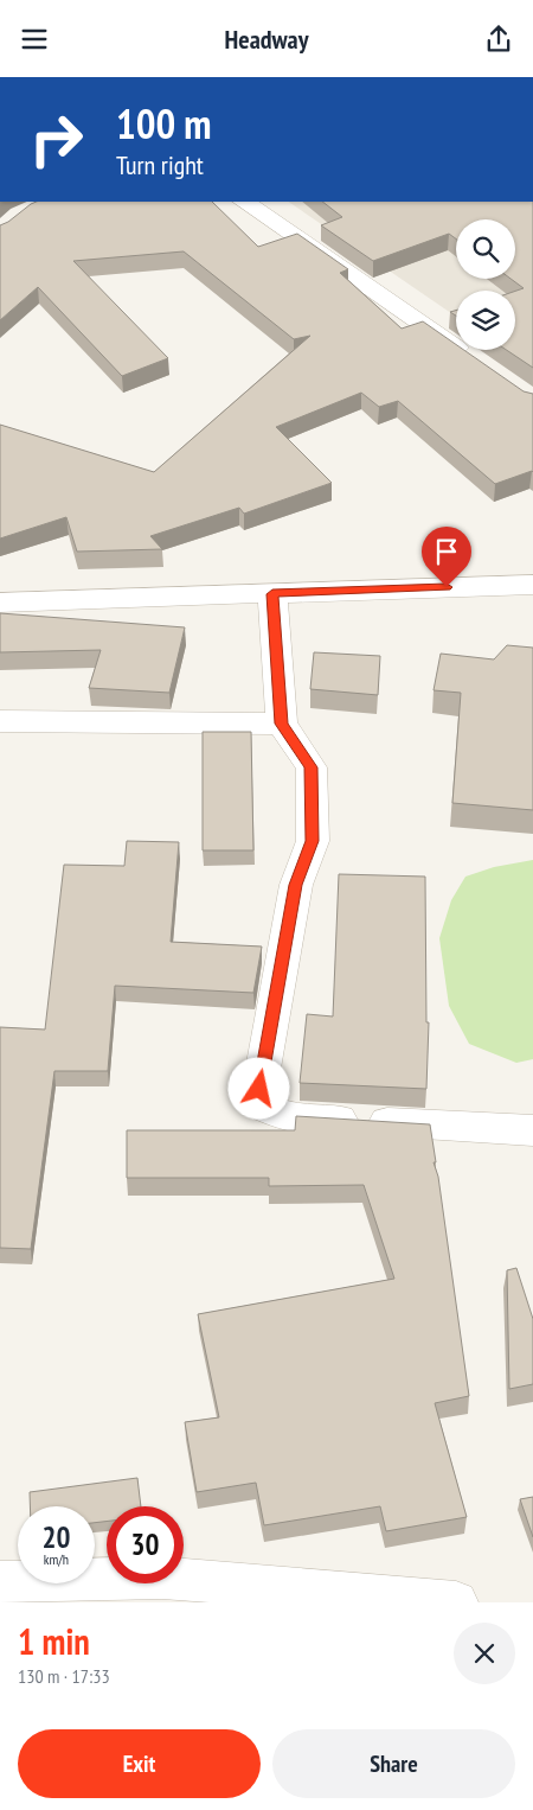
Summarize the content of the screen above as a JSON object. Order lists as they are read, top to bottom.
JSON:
{
  "page": {
    "header": "Headway",
    "turn": ["100 m", "Turn right"],
    "speed": "20 km/h",
    "limit": "30",
    "heading": ["1 min", "130 m · 17:33"],
    "buttons": ["Exit", "Share"]
  }
}
